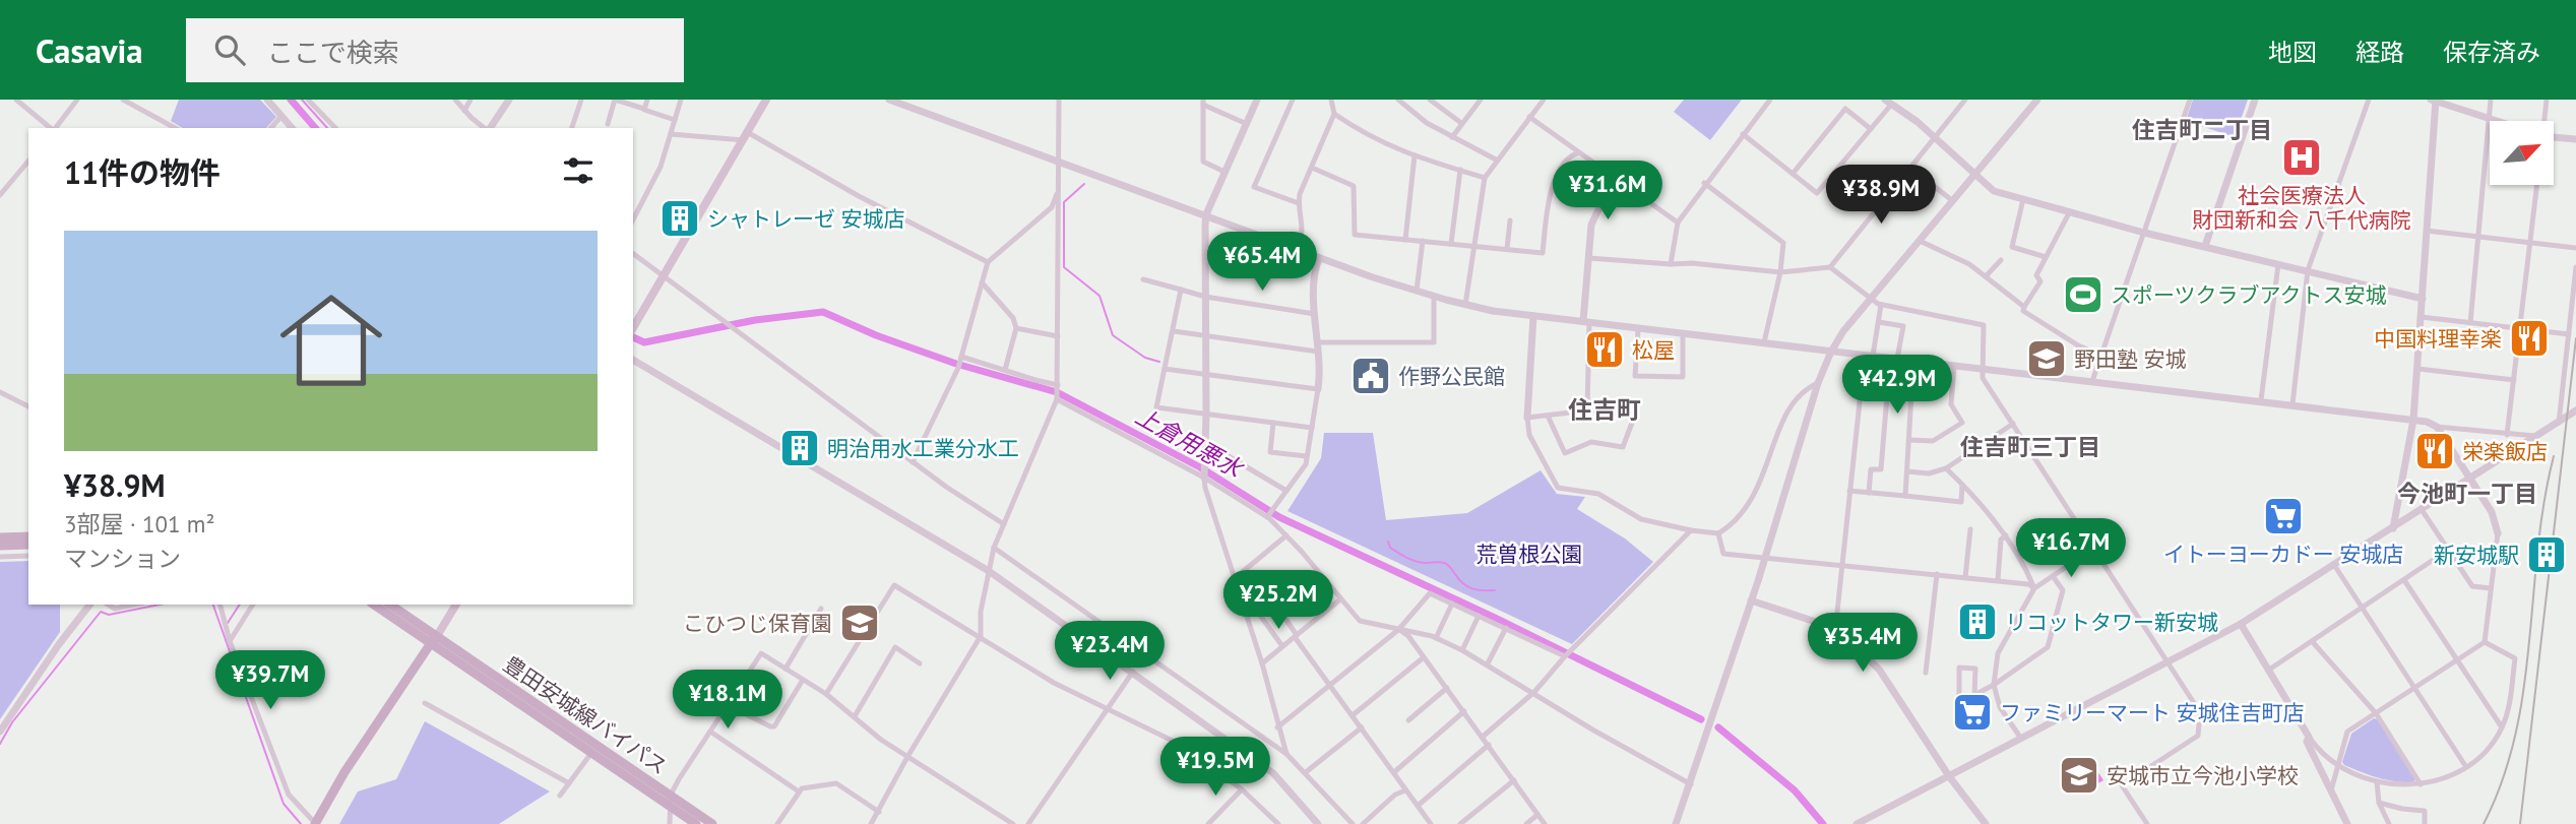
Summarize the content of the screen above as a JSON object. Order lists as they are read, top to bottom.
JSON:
{
  "streets": {
    "main road": ["豊田安城線バイパス"]
  },
  "districts": [
    "住吉町二丁目",
    "住吉町",
    "住吉町三丁目",
    "今池町一丁目"
  ],
  "water": ["上倉用悪水"],
  "parks": ["荒曽根公園"],
  "places": {
    "hospital": ["社会医療法人 財団新和会 八千代病院"],
    "building": [
      "シャトレーゼ 安城店",
      "明治用水工業分水工",
      "新安城駅",
      "リコットタワー新安城"
    ],
    "sports": ["スポーツクラブアクトス安城"],
    "restaurant": ["中国料理幸楽", "松屋", "栄楽飯店"],
    "school or university": ["野田塾 安城", "こひつじ保育園", "安城市立今池小学校"],
    "public building": ["作野公民館"],
    "supermarket": ["イトーヨーカドー 安城店", "ファミリーマート 安城住吉町店"]
  },
  "north": "top right",
  "page": {
    "header": "Casavia",
    "search": "ここで検索",
    "nav": ["地図", "経路", "保存済み"],
    "heading": "11件の物件",
    "price": [
      "¥31.6M",
      "¥38.9M",
      "¥65.4M",
      "¥42.9M",
      "¥16.7M",
      "¥25.2M",
      "¥35.4M",
      "¥23.4M",
      "¥39.7M",
      "¥18.1M",
      "¥19.5M"
    ],
    "list": [
      {
        "name": "¥38.9M",
        "note": "3部屋 · 101 m² · マンション"
      }
    ]
  }
}
